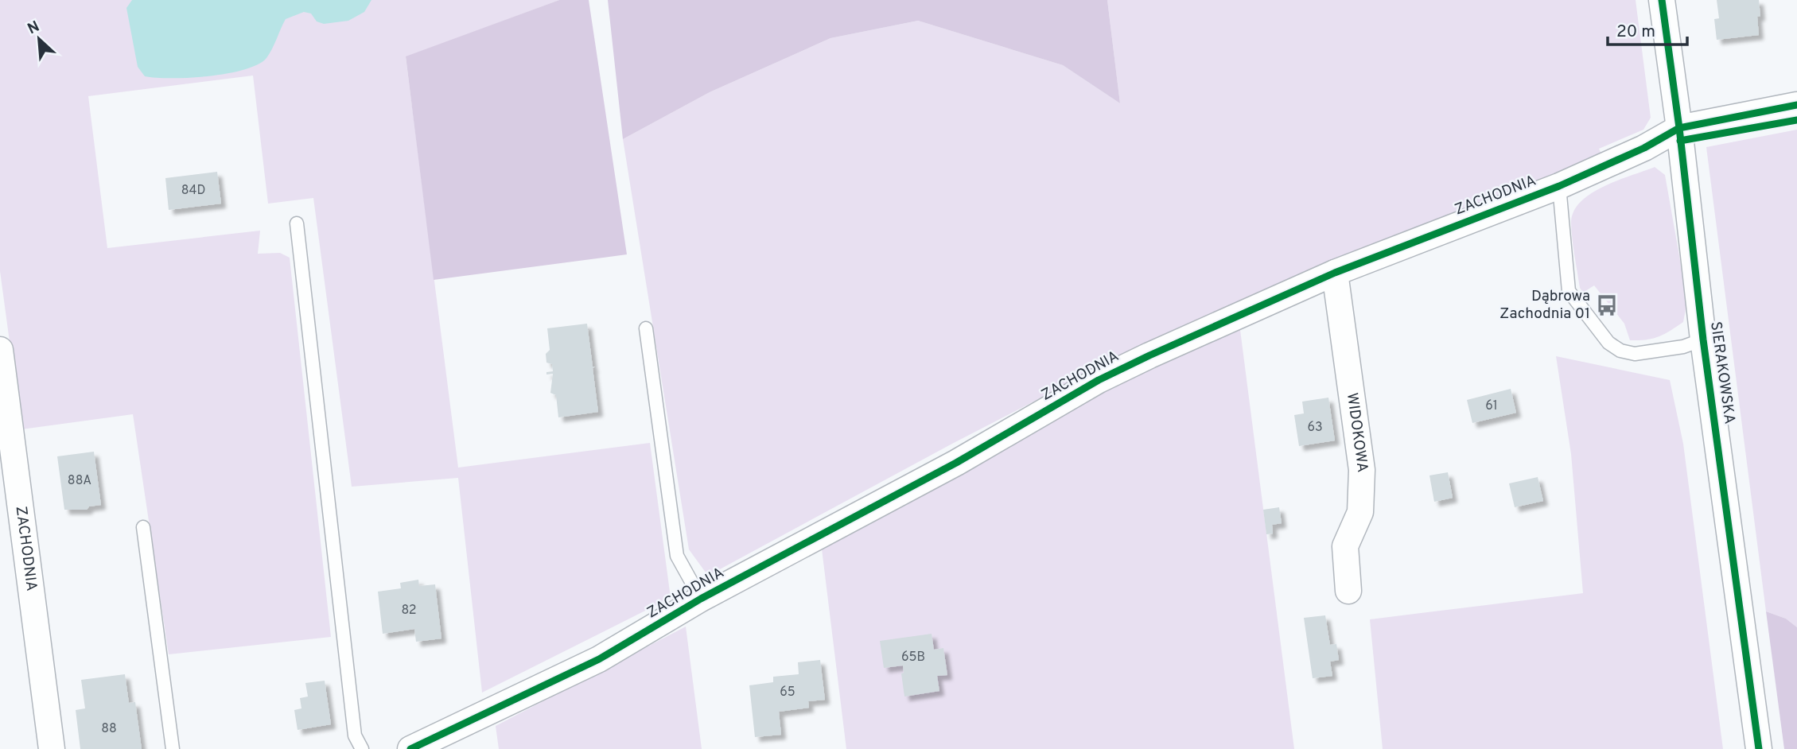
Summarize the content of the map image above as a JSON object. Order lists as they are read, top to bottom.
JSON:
{
  "streets": {
    "street": ["ZACHODNIA", "SIERAKOWSKA", "WIDOKOWA"]
  },
  "crossings": [
    ["ZACHODNIA", "SIERAKOWSKA"],
    ["ZACHODNIA", "WIDOKOWA"]
  ],
  "places": {
    "bus stop": ["Dąbrowa Zachodnia 01"]
  },
  "house_numbers": [
    "84D",
    "61",
    "63",
    "88A",
    "82",
    "65B",
    "65",
    "88"
  ],
  "scale_bar": "20 m",
  "north": "top left"
}
